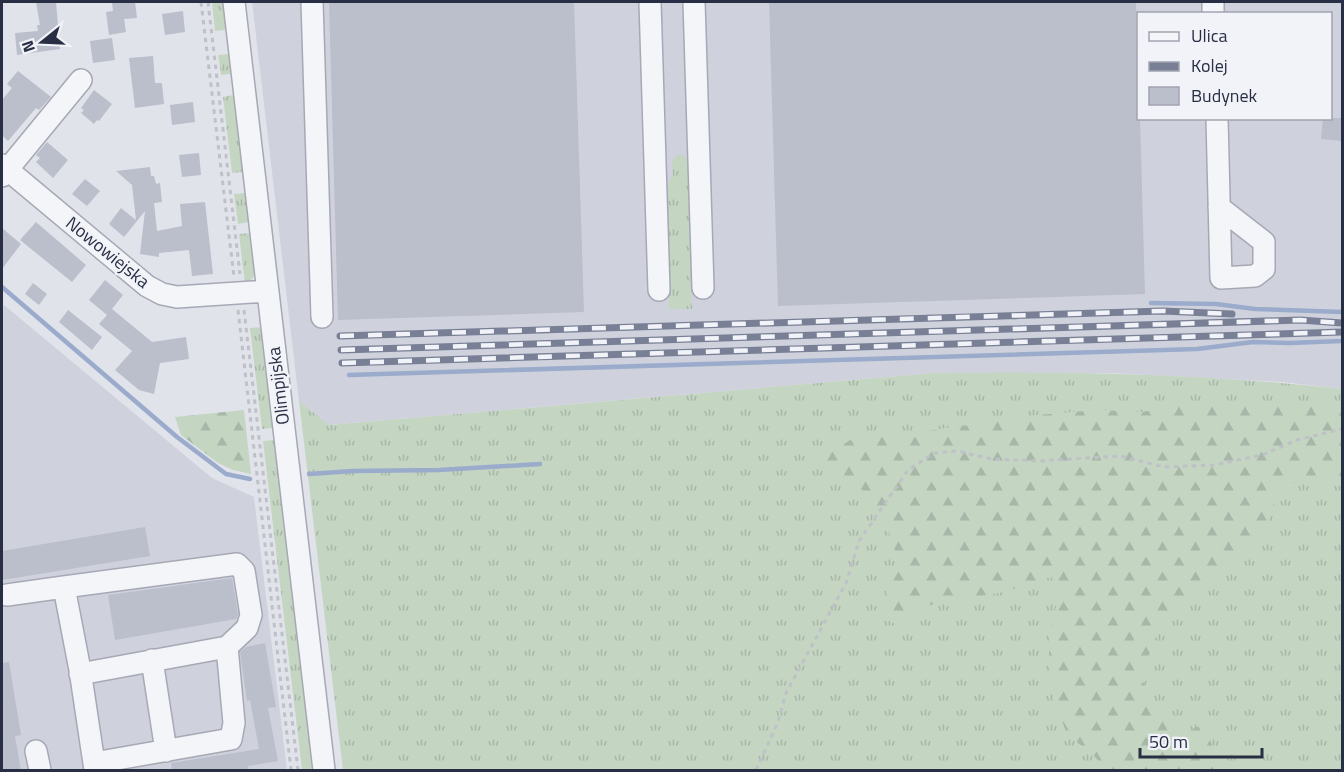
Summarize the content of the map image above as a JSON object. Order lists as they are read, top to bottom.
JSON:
{
  "streets": {
    "street": ["Nowowiejska", "Olimpijska"]
  },
  "crossings": [
    ["Nowowiejska", "Olimpijska"]
  ],
  "legend": ["Ulica", "Kolej", "Budynek"],
  "scale_bar": "50 m",
  "north": "left"
}
